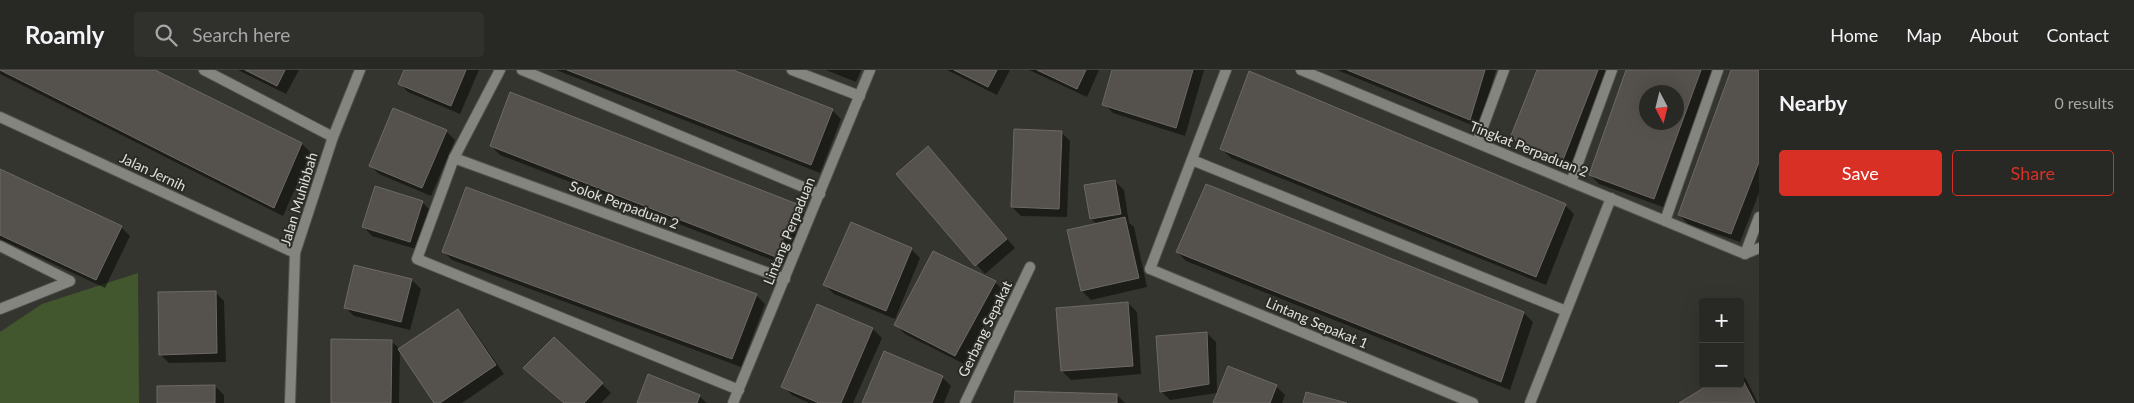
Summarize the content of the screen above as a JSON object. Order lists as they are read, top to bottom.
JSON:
{
  "streets": {
    "street": [
      "Tingkat Perpaduan 2",
      "Jalan Jernih",
      "Jalan Muhibbah",
      "Solok Perpaduan 2",
      "Lintang Perpaduan",
      "Lintang Sepakat 1",
      "Gerbang Sepakat"
    ]
  },
  "crossings": [
    ["Jalan Jernih", "Jalan Muhibbah"],
    ["Solok Perpaduan 2", "Lintang Perpaduan"]
  ],
  "north": "bottom",
  "page": {
    "header": "Roamly",
    "search": "Search here",
    "nav": [
      "Home",
      "Map",
      "About",
      "Contact"
    ],
    "heading": ["Nearby", "0 results"],
    "buttons": ["Save", "Share"],
    "map_buttons": ["+", "−"]
  }
}
